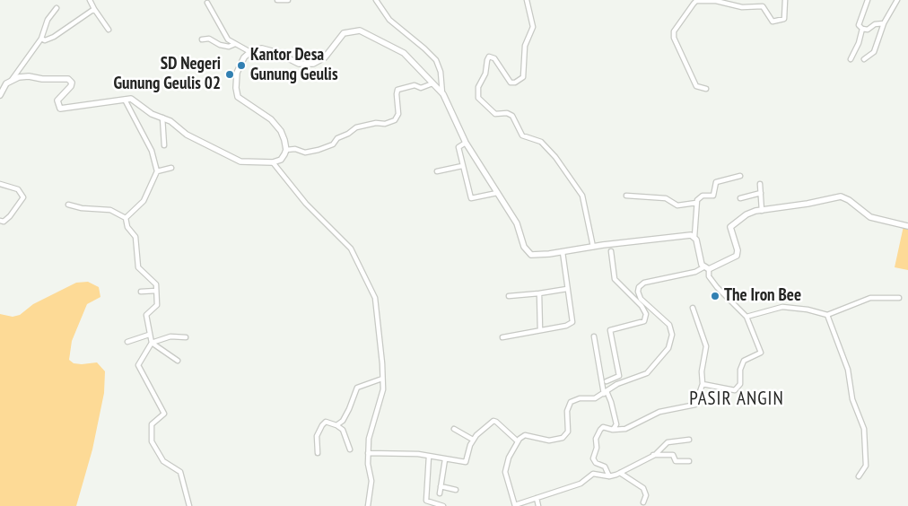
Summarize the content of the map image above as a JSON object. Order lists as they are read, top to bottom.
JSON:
{
  "districts": ["PASIR ANGIN"],
  "places": ["Kantor Desa Gunung Geulis", "SD Negeri Gunung Geulis 02", "The Iron Bee"]
}
